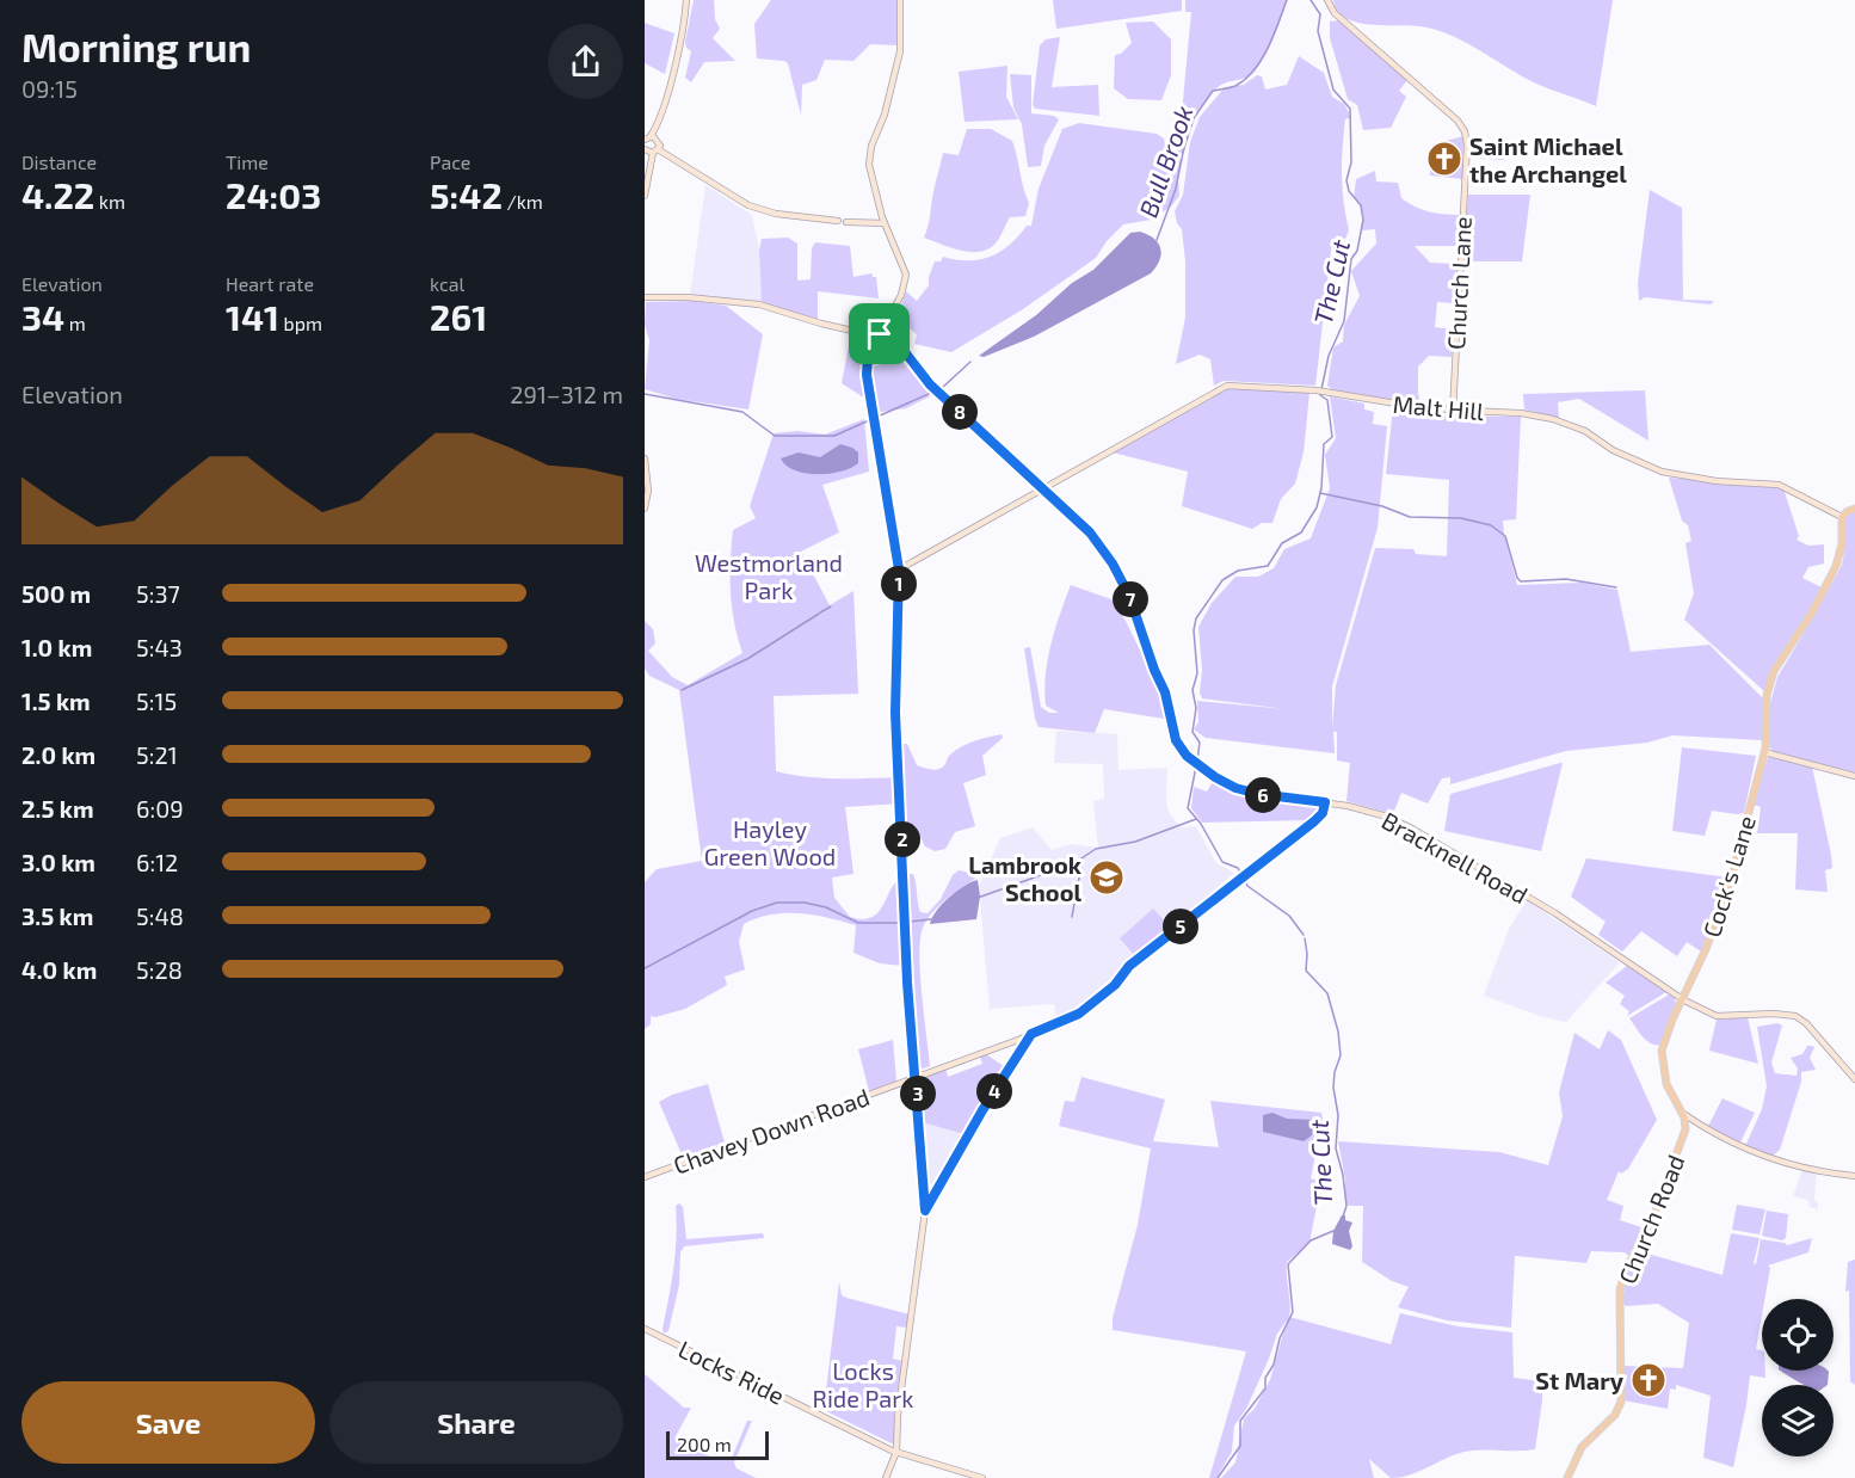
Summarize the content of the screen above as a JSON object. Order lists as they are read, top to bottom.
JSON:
{
  "streets": {
    "main road": [
      "Church Lane",
      "Malt Hill",
      "Bracknell Road",
      "Cock's Lane",
      "Chavey Down Road",
      "Church Road",
      "Locks Ride"
    ]
  },
  "crossings": [
    ["Church Lane", "Malt Hill"],
    ["Malt Hill", "Bracknell Road"],
    ["Malt Hill", "Cock's Lane"],
    ["Bracknell Road", "Cock's Lane"],
    ["Bracknell Road", "Chavey Down Road"],
    ["Cock's Lane", "Church Road"]
  ],
  "water": ["Bull Brook", "The Cut"],
  "parks": ["Westmorland Park", "Hayley Green Wood", "Locks Ride Park"],
  "places": {
    "church": ["Saint Michael the Archangel", "St Mary"],
    "school or university": ["Lambrook School"]
  },
  "scale_bar": "200 m",
  "page": {
    "heading": ["Morning run", "09:15"],
    "stats": [
      ["Distance", "4.22 km"],
      ["Time", "24:03"],
      ["Pace", "5:42 /km"],
      ["Elevation", "34 m"],
      ["Heart rate", "141 bpm"],
      ["kcal", "261"]
    ],
    "chart": ["Elevation", "291–312 m"],
    "pins": [
      "8",
      "1",
      "7",
      "6",
      "2",
      "5",
      "4",
      "3"
    ],
    "list": [
      {
        "name": "500 m",
        "note": "5:37"
      },
      {
        "name": "1.0 km",
        "note": "5:43"
      },
      {
        "name": "1.5 km",
        "note": "5:15"
      },
      {
        "name": "2.0 km",
        "note": "5:21"
      },
      {
        "name": "2.5 km",
        "note": "6:09"
      },
      {
        "name": "3.0 km",
        "note": "6:12"
      },
      {
        "name": "3.5 km",
        "note": "5:48"
      },
      {
        "name": "4.0 km",
        "note": "5:28"
      }
    ],
    "buttons": ["Save", "Share"],
    "scale": "200 m"
  }
}
